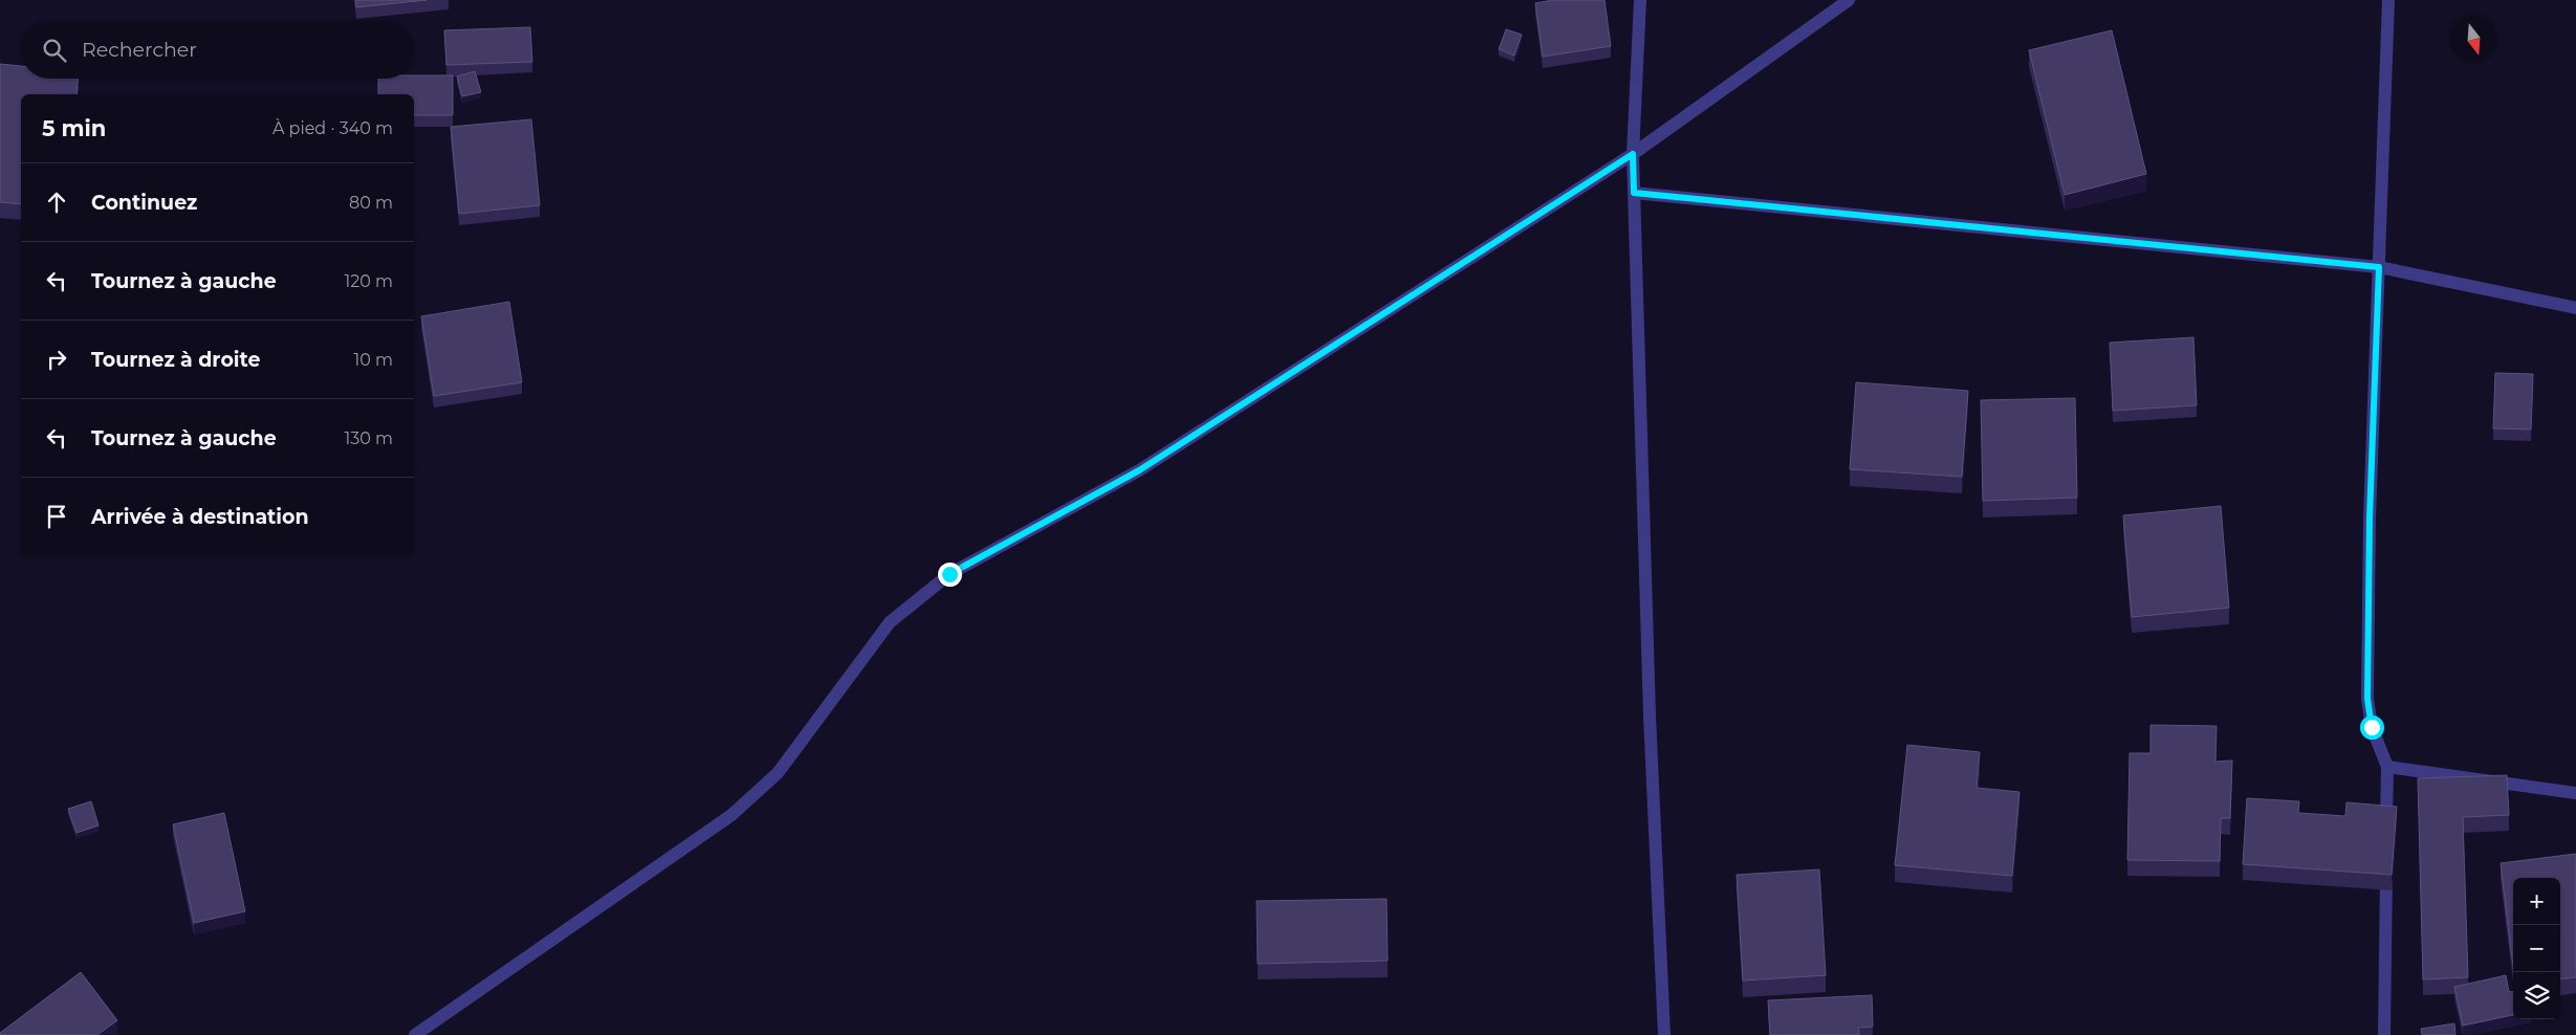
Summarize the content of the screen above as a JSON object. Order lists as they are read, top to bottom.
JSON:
{
  "north": "bottom",
  "page": {
    "search": "Rechercher",
    "heading": ["5 min", "À pied · 340 m"],
    "list": [
      ["Continuez", "80 m"],
      ["Tournez à gauche", "120 m"],
      ["Tournez à droite", "10 m"],
      ["Tournez à gauche", "130 m"],
      "Arrivée à destination"
    ],
    "map_buttons": ["+", "−"]
  }
}
